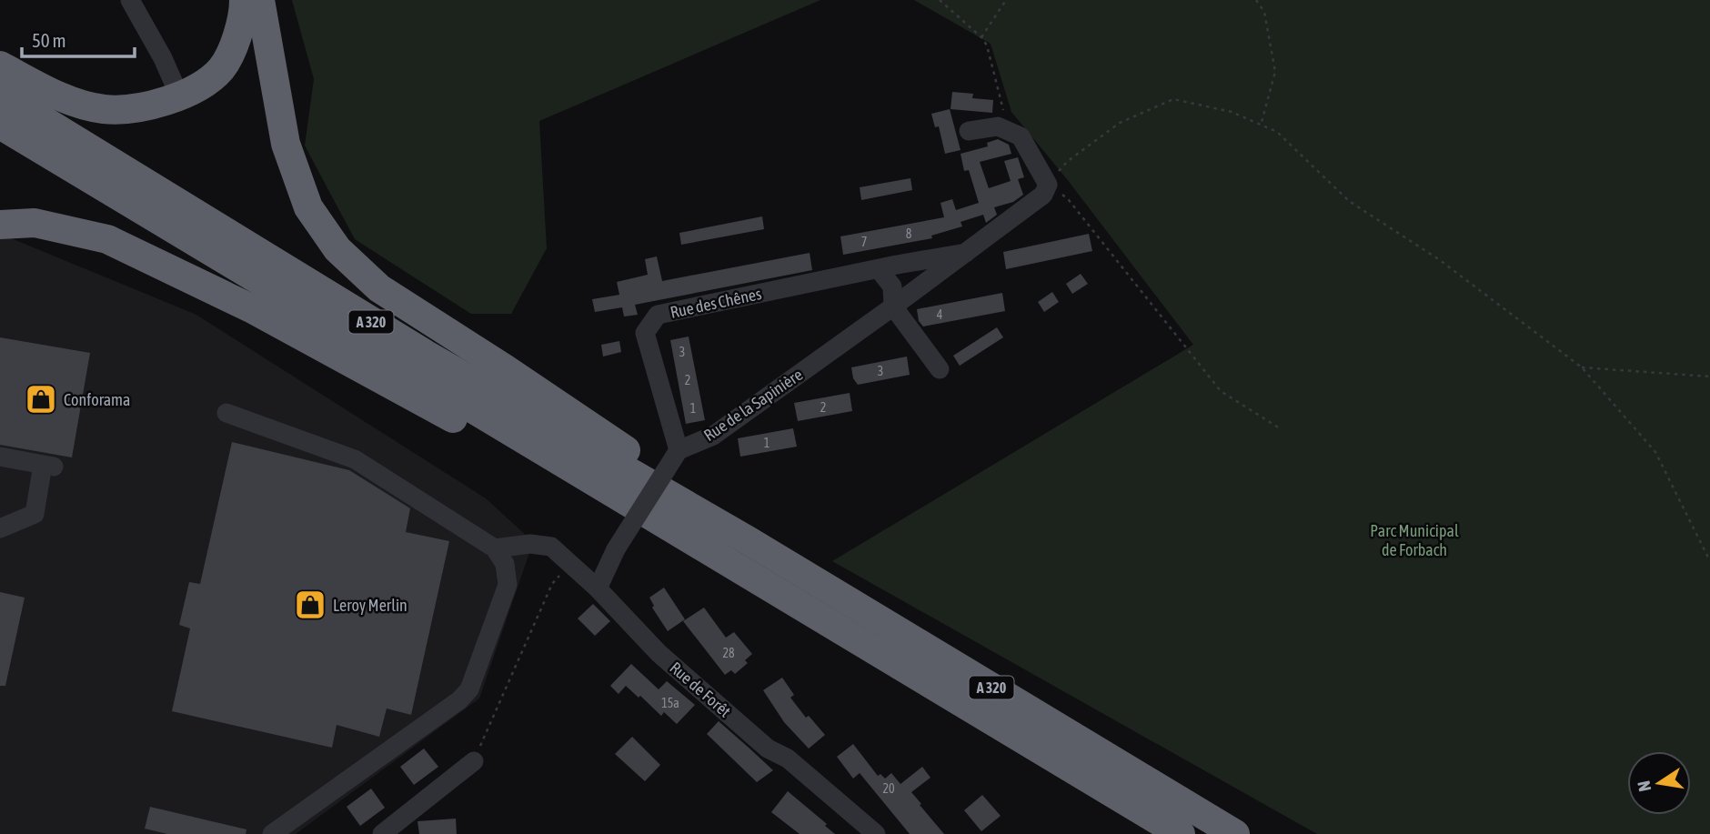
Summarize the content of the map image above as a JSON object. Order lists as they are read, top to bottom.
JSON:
{
  "streets": {
    "highway": ["A 320"],
    "street": ["Rue des Chênes", "Rue de la Sapinière", "Rue de Forêt"]
  },
  "crossings": [
    ["Rue des Chênes", "Rue de la Sapinière"]
  ],
  "parks": ["Parc Municipal de Forbach"],
  "places": {
    "shop": ["Conforama", "Leroy Merlin"]
  },
  "house_numbers": [
    "8",
    "7",
    "4",
    "3",
    "3",
    "2",
    "2",
    "1",
    "1",
    "28",
    "15a",
    "20"
  ],
  "scale_bar": "50 m",
  "north": "left"
}
